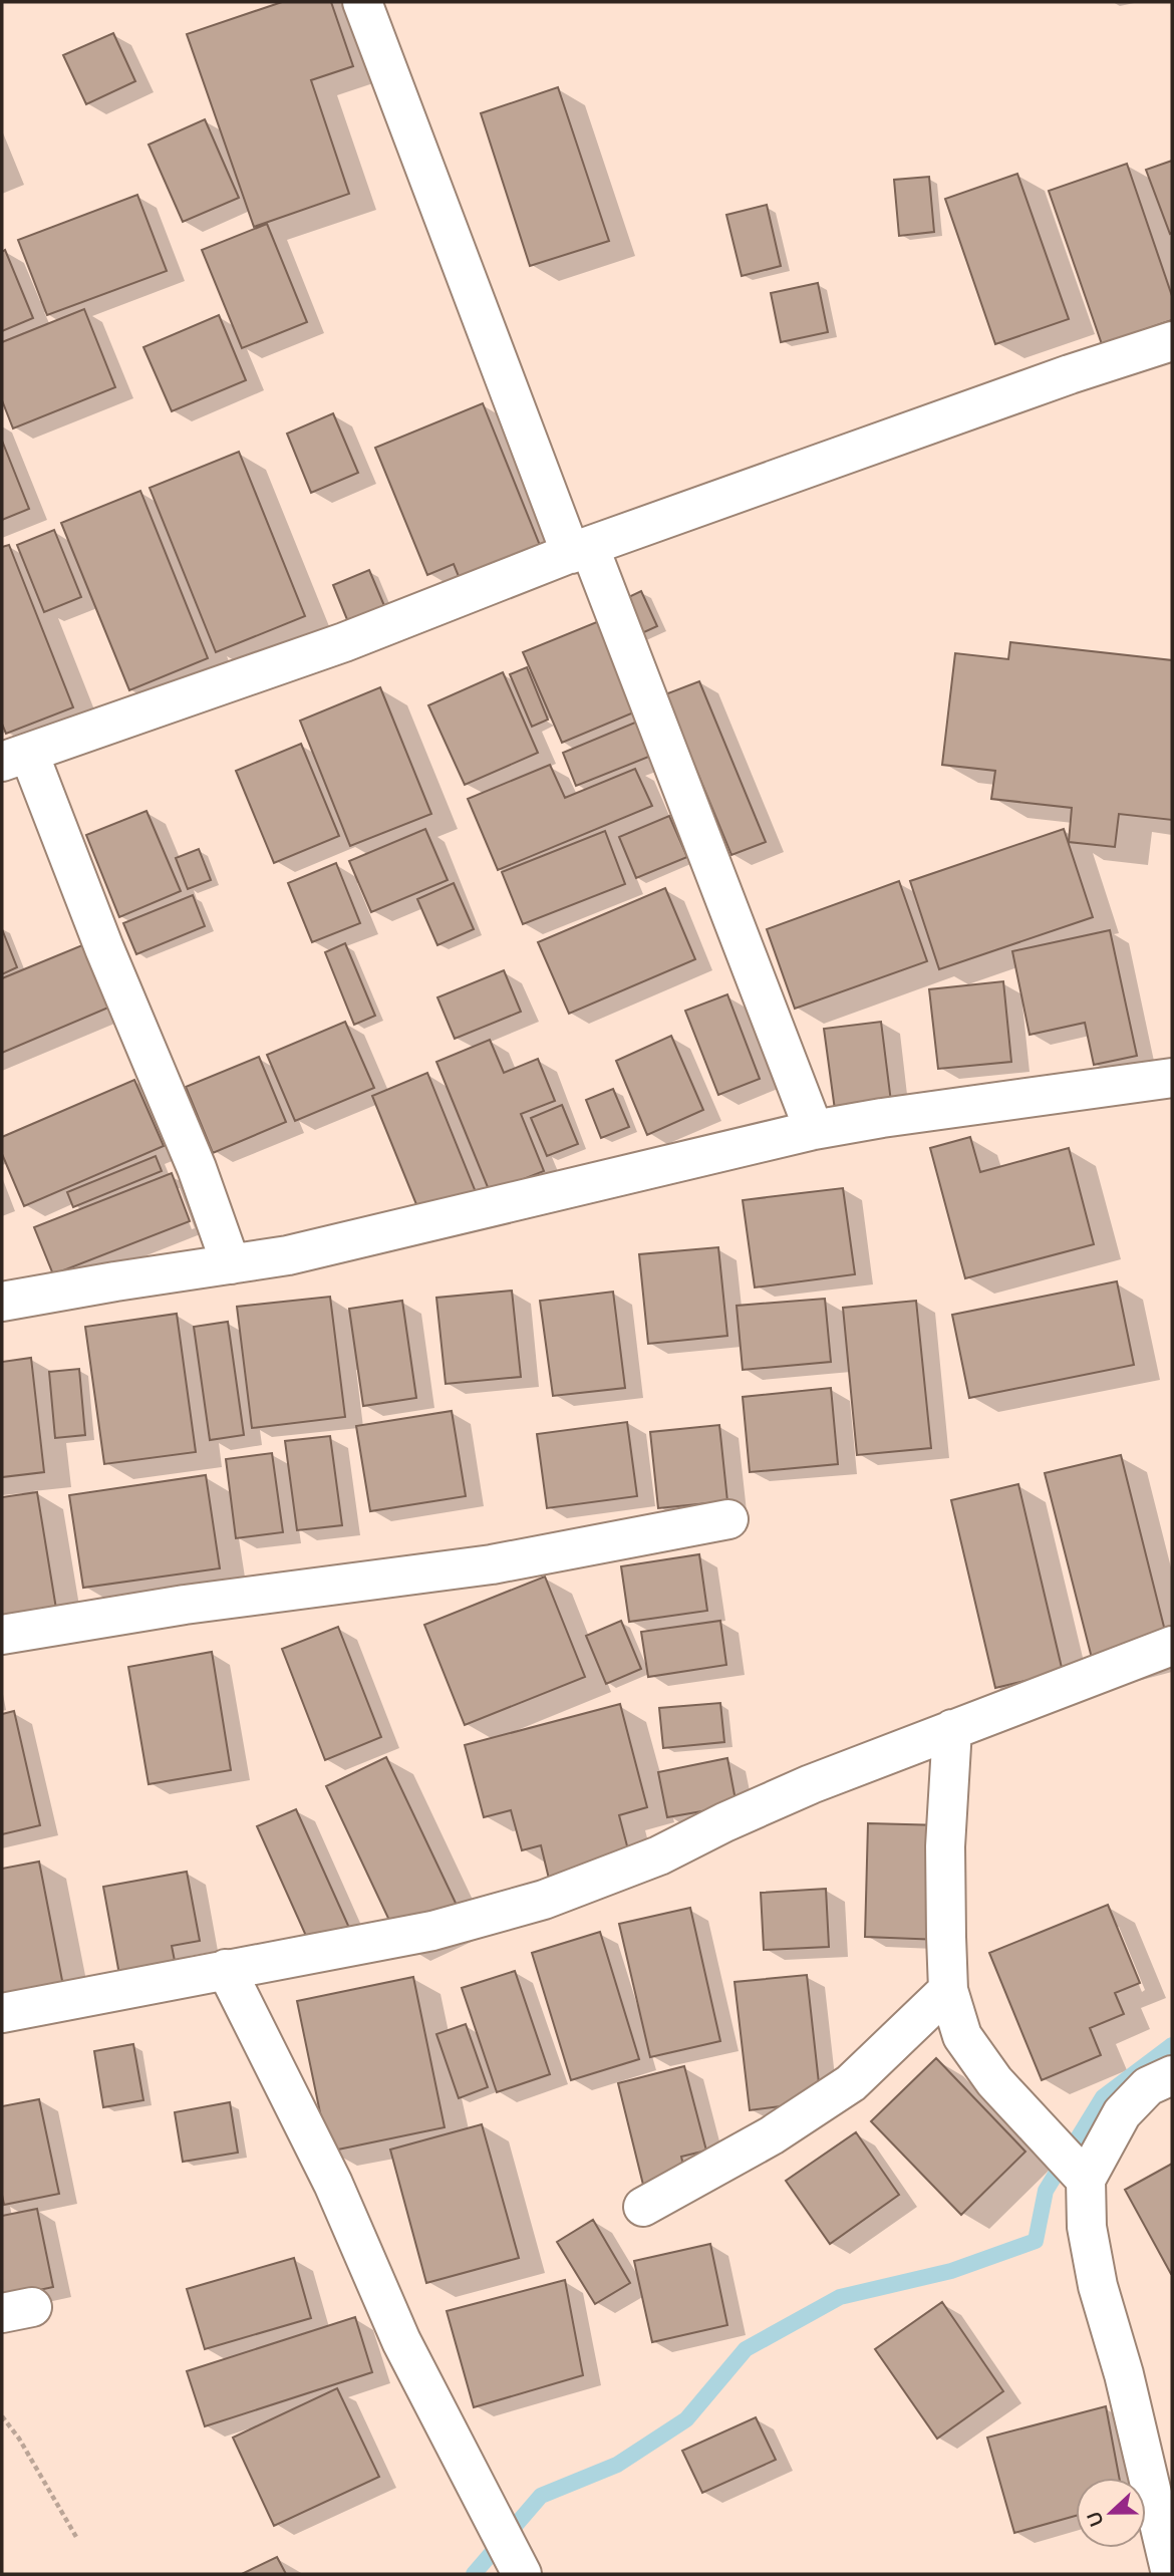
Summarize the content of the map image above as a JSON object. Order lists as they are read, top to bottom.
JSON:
{
  "north": "left"
}
